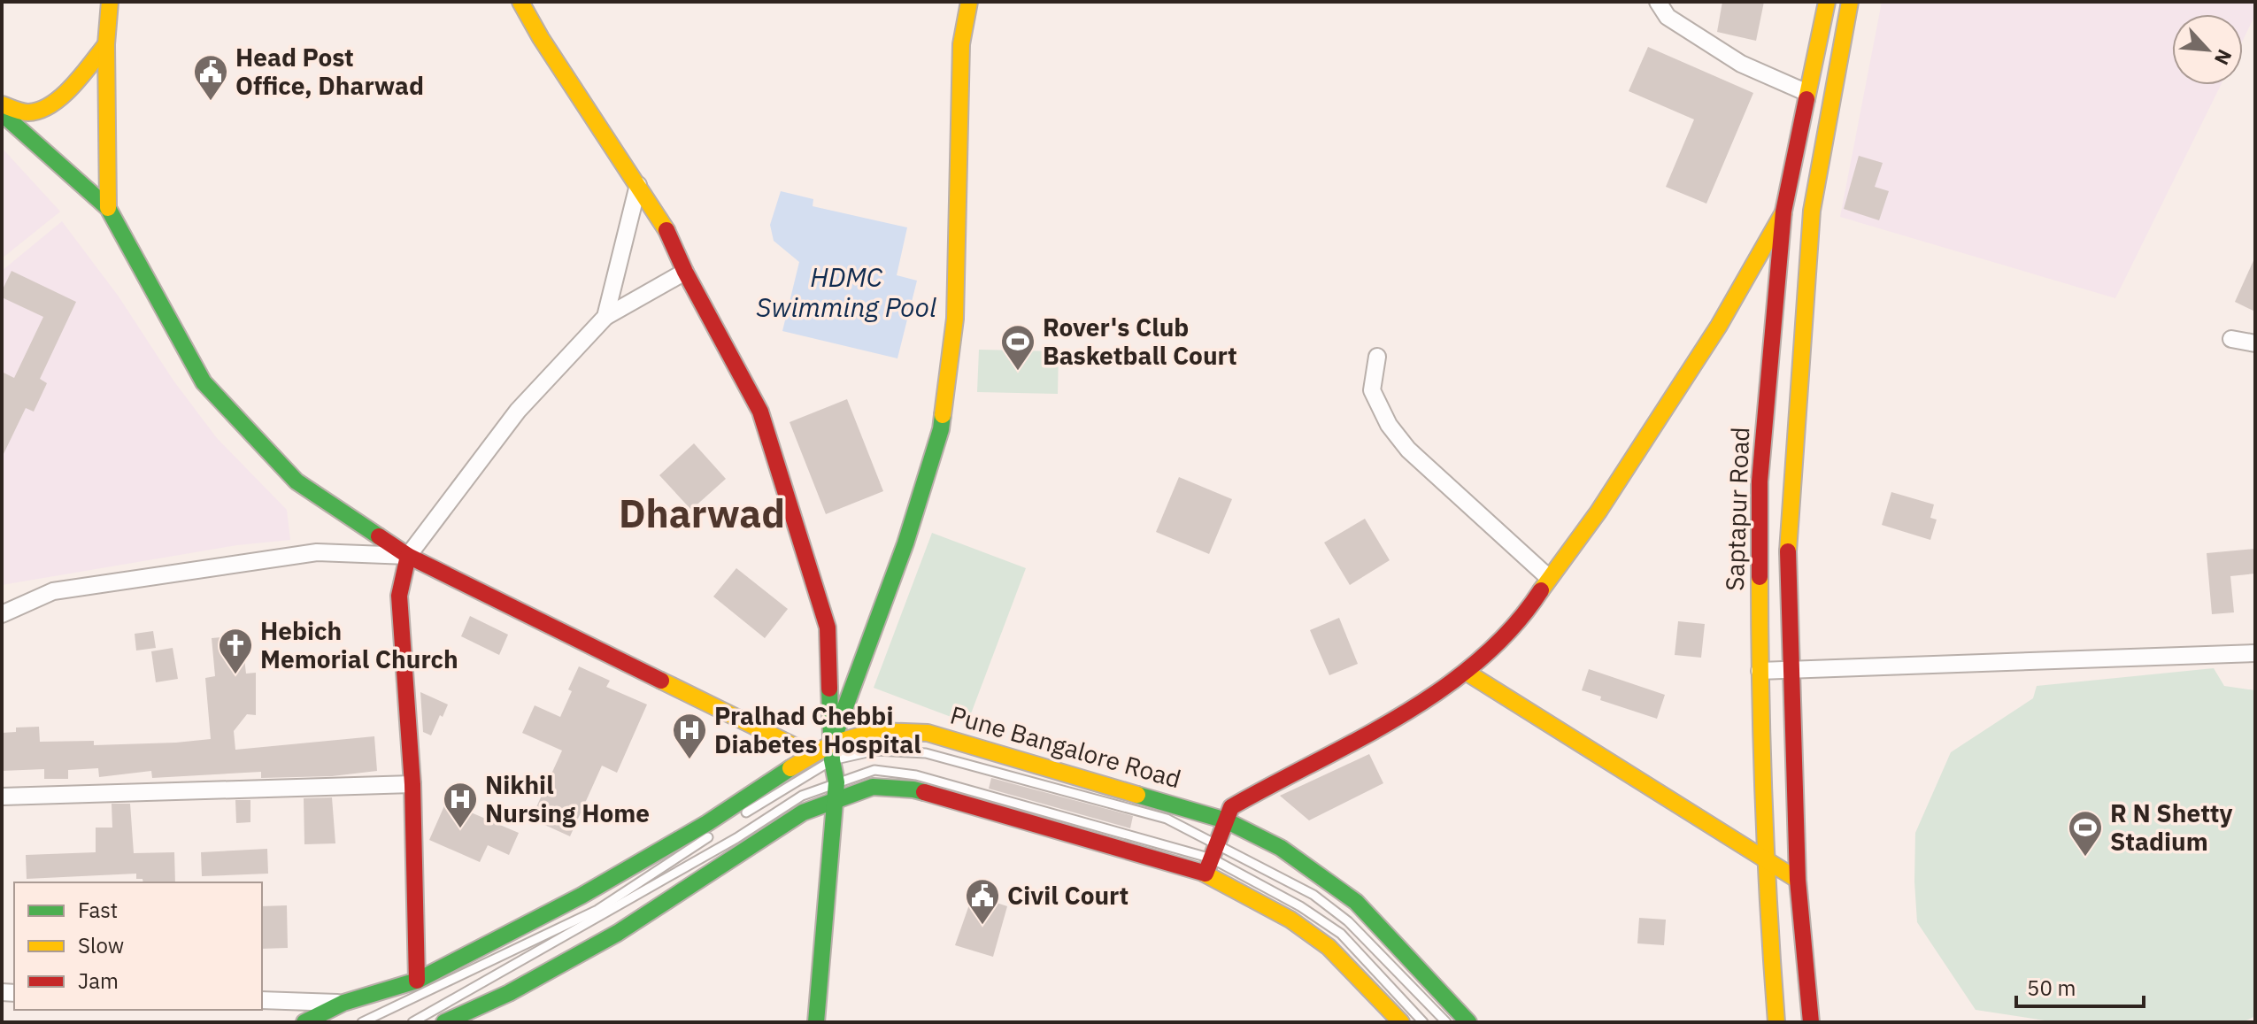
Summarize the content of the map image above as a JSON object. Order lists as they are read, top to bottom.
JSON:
{
  "streets": {
    "main road": ["Saptapur Road", "Pune Bangalore Road"]
  },
  "districts": ["Dharwad"],
  "water": ["HDMC Swimming Pool"],
  "places": {
    "public building": ["Head Post Office, Dharwad", "Civil Court"],
    "sports": ["Rover's Club Basketball Court", "R N Shetty Stadium"],
    "church": ["Hebich Memorial Church"],
    "hospital": ["Pralhad Chebbi Diabetes Hospital", "Nikhil Nursing Home"]
  },
  "legend": ["Fast", "Slow", "Jam"],
  "scale_bar": "50 m",
  "north": "bottom right"
}
